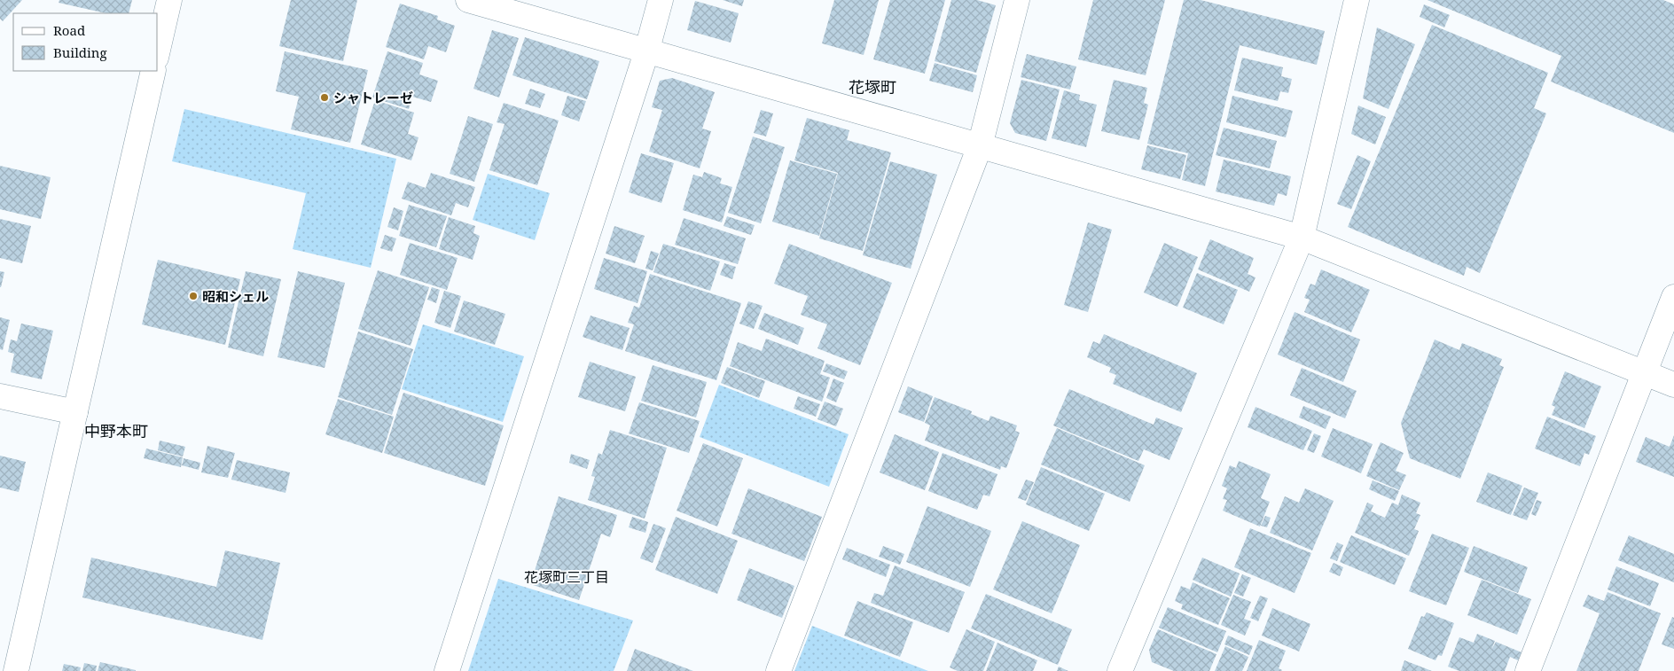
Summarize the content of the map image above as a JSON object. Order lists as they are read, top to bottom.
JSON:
{
  "districts": ["花塚町", "中野本町", "花塚町三丁目"],
  "places": ["シャトレーゼ", "昭和シェル"],
  "legend": ["Road", "Building"]
}
